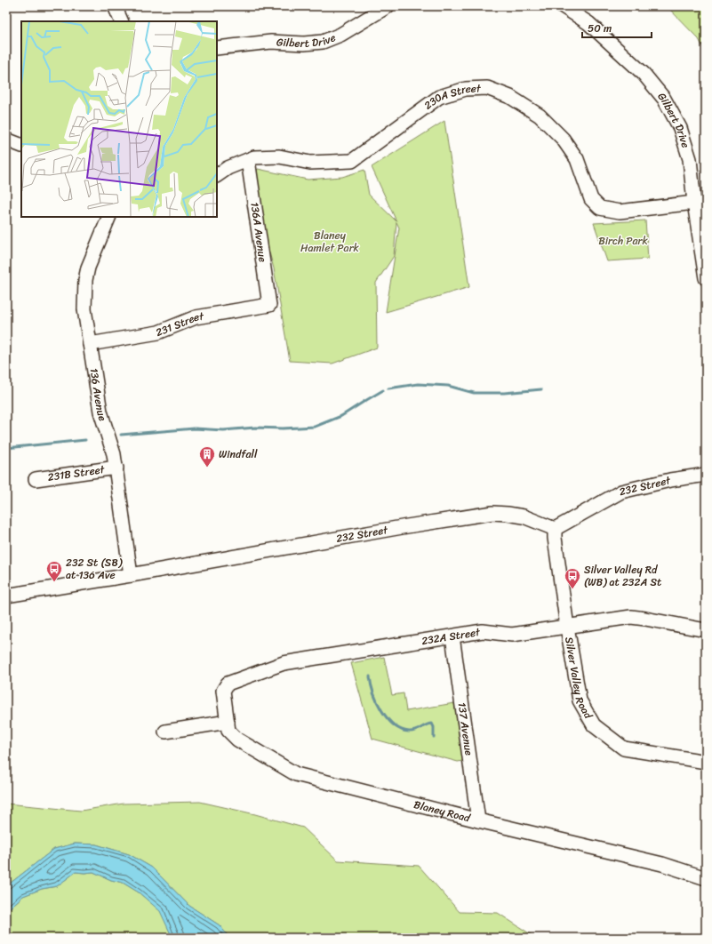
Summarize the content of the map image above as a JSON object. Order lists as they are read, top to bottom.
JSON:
{
  "streets": {
    "street": [
      "Gilbert Drive",
      "230A Street",
      "136A Avenue",
      "231 Street",
      "136 Avenue",
      "231B Street",
      "232 Street",
      "232A Street",
      "Silver Valley Road",
      "137 Avenue",
      "Blaney Road"
    ]
  },
  "crossings": [
    ["Gilbert Drive", "230A Street"],
    ["230A Street", "136A Avenue"],
    ["136A Avenue", "231 Street"],
    ["231 Street", "136 Avenue"],
    ["136 Avenue", "231B Street"],
    ["136 Avenue", "232 Street"],
    ["232 Street", "Silver Valley Road"],
    ["232A Street", "Silver Valley Road"],
    ["232A Street", "137 Avenue"],
    ["232A Street", "Blaney Road"],
    ["137 Avenue", "Blaney Road"]
  ],
  "parks": ["Blaney Hamlet Park", "Birch Park"],
  "places": {
    "building": ["Windfall"],
    "bus stop": ["232 St (SB) at 136 Ave", "Silver Valley Rd (WB) at 232A St"]
  },
  "scale_bar": "50 m"
}
